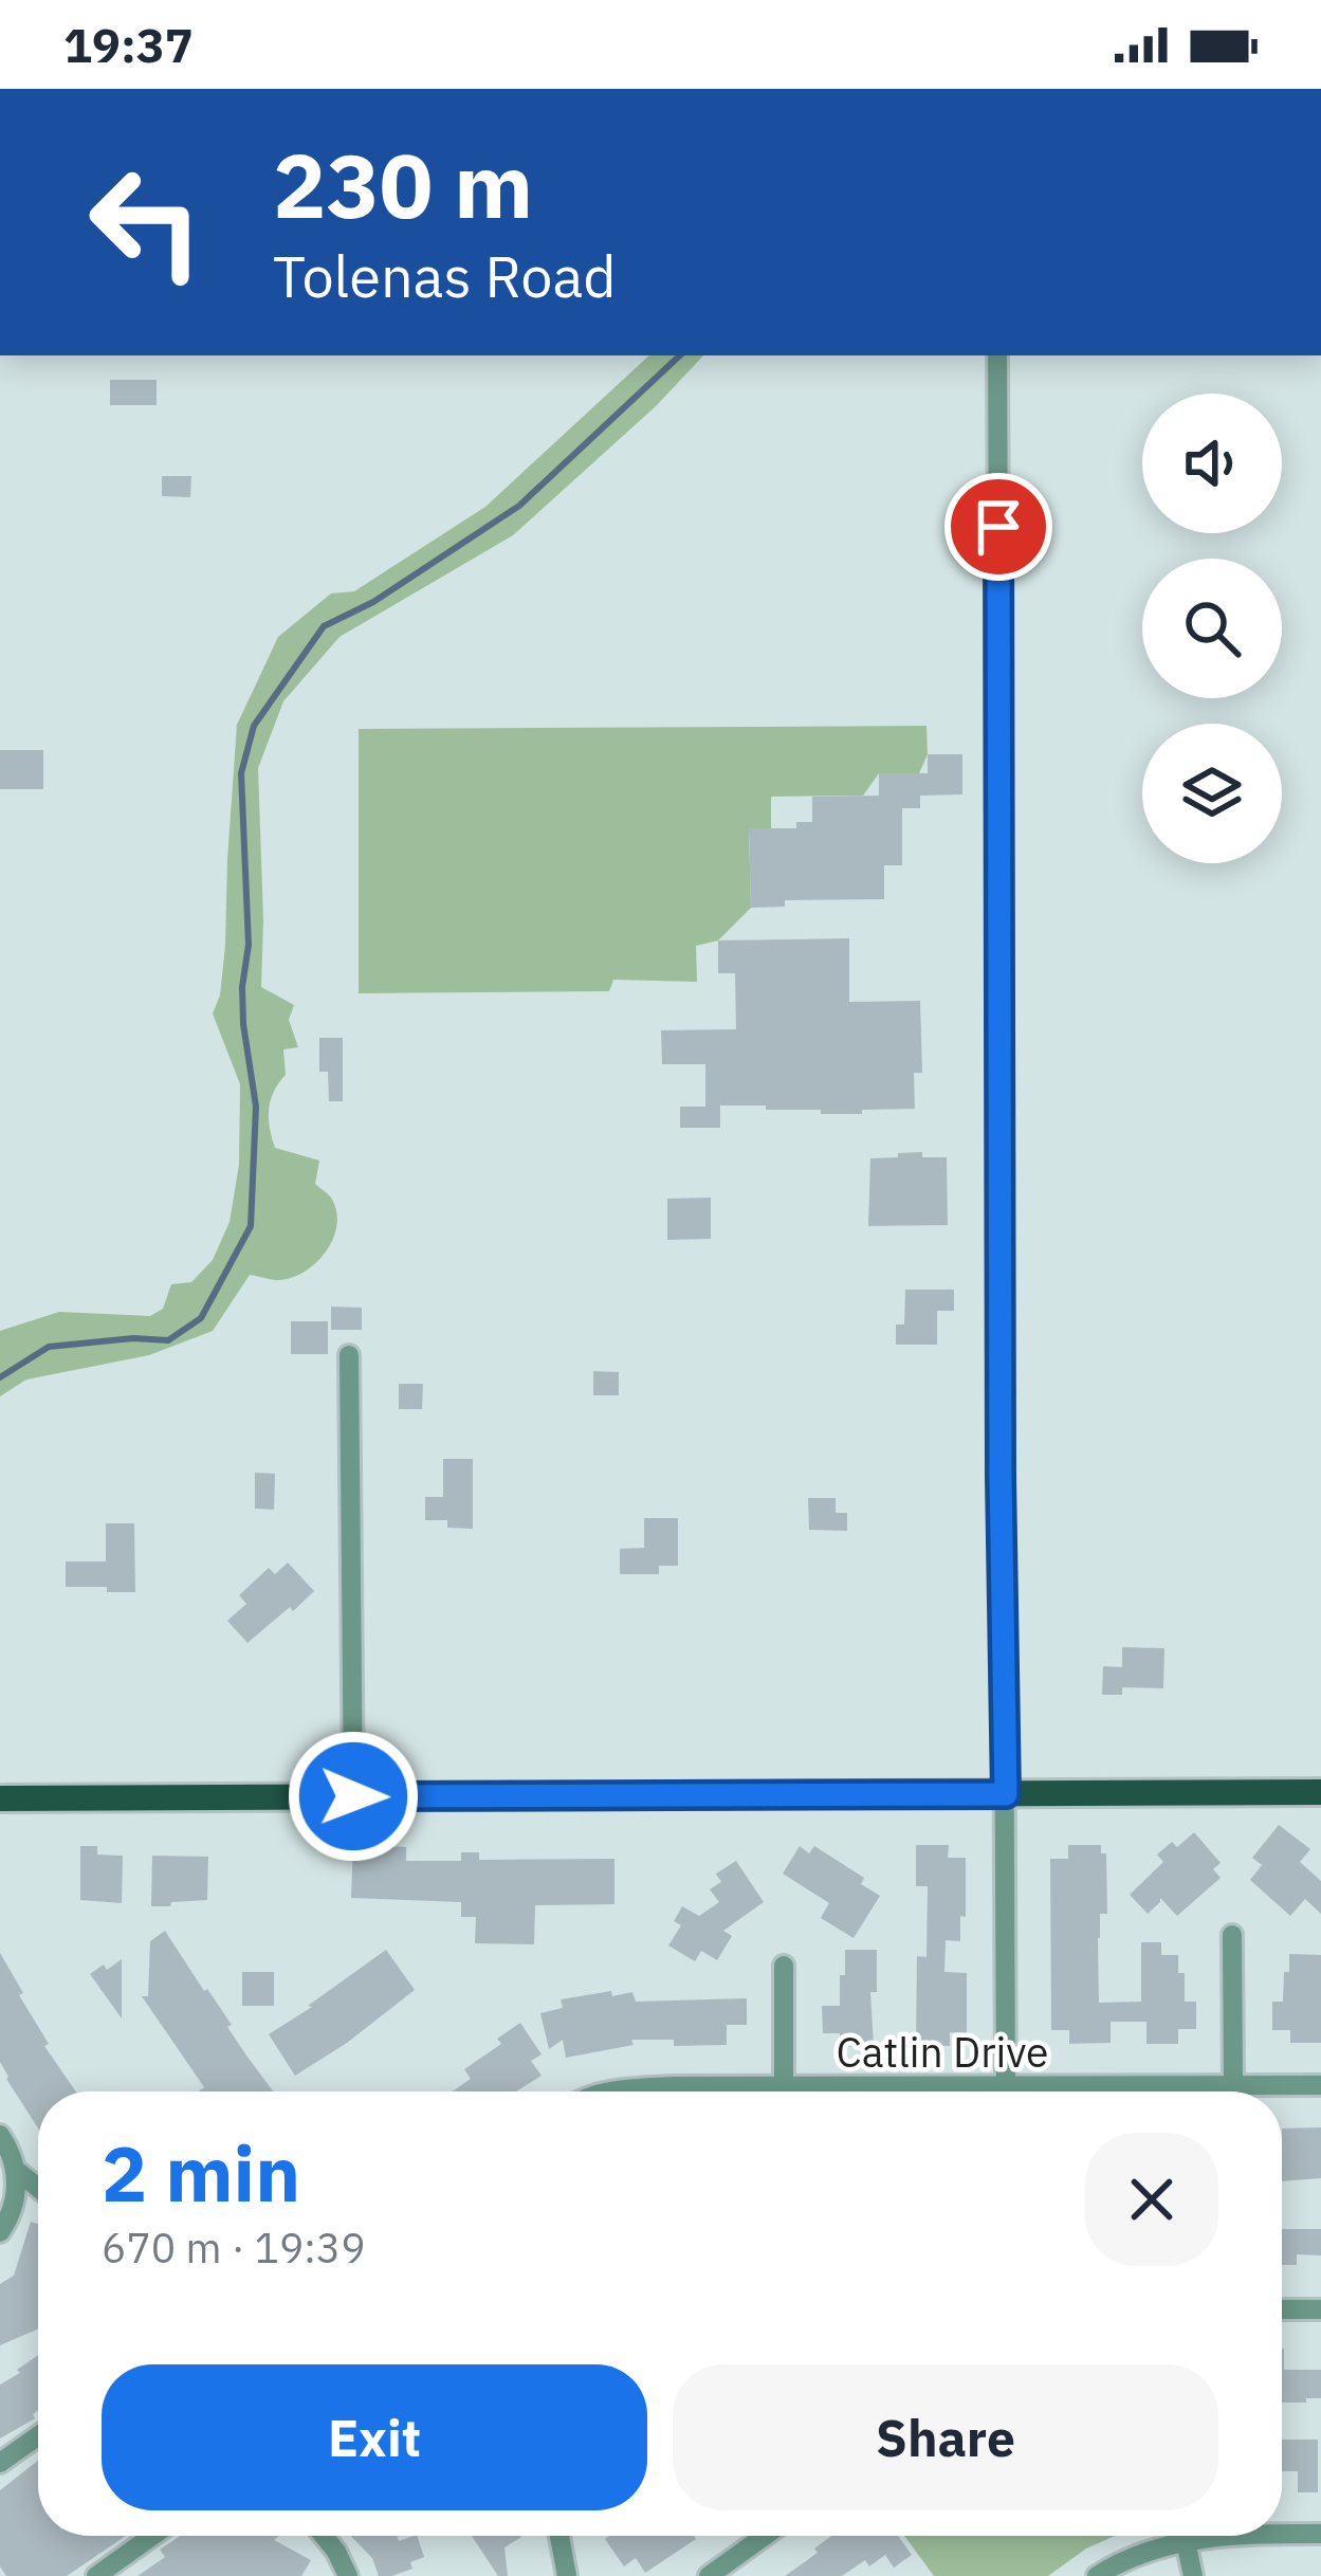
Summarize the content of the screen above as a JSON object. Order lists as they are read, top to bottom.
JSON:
{
  "streets": {
    "street": ["Catlin Drive"]
  },
  "page": {
    "status": "19:37",
    "turn": ["230 m", "Tolenas Road"],
    "heading": ["2 min", "670 m · 19:39"],
    "buttons": ["Exit", "Share"]
  }
}
